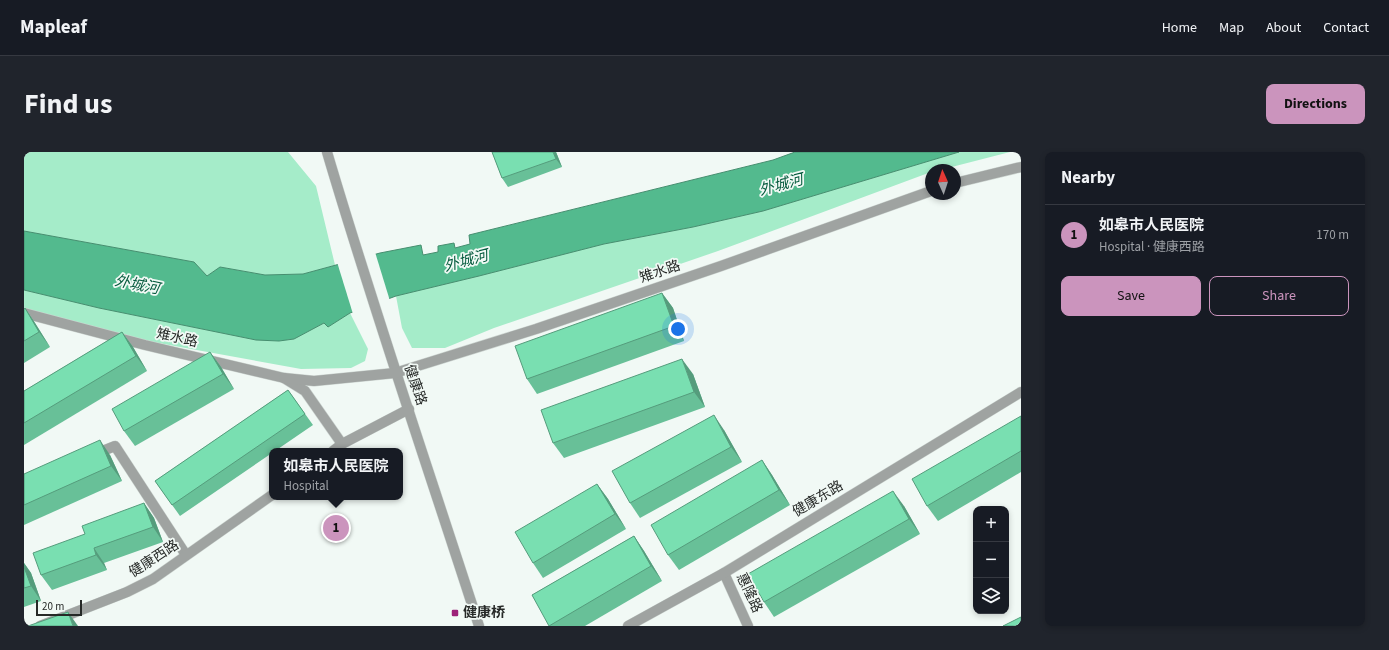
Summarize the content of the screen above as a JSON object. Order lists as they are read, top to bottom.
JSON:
{
  "streets": {
    "street": [
      "雉水路",
      "健康路",
      "健康东路",
      "健康西路",
      "惠隆路"
    ]
  },
  "crossings": [
    ["雉水路", "健康路"],
    ["健康东路", "惠隆路"]
  ],
  "water": ["外城河"],
  "places": {
    "transit": ["健康桥"]
  },
  "scale_bar": "20 m",
  "north": "top",
  "page": {
    "header": "Mapleaf",
    "nav": [
      "Home",
      "Map",
      "About",
      "Contact"
    ],
    "title": "Find us",
    "buttons": [
      "Directions",
      ["Save", "Share"]
    ],
    "heading": "Nearby",
    "list": [
      {
        "mark": "1",
        "name": "如皋市人民医院",
        "note": "Hospital · 健康西路",
        "value": "170 m"
      }
    ],
    "popup": ["如皋市人民医院", "Hospital"],
    "map_buttons": ["+", "−"],
    "pins": "1",
    "scale": "20 m"
  }
}
